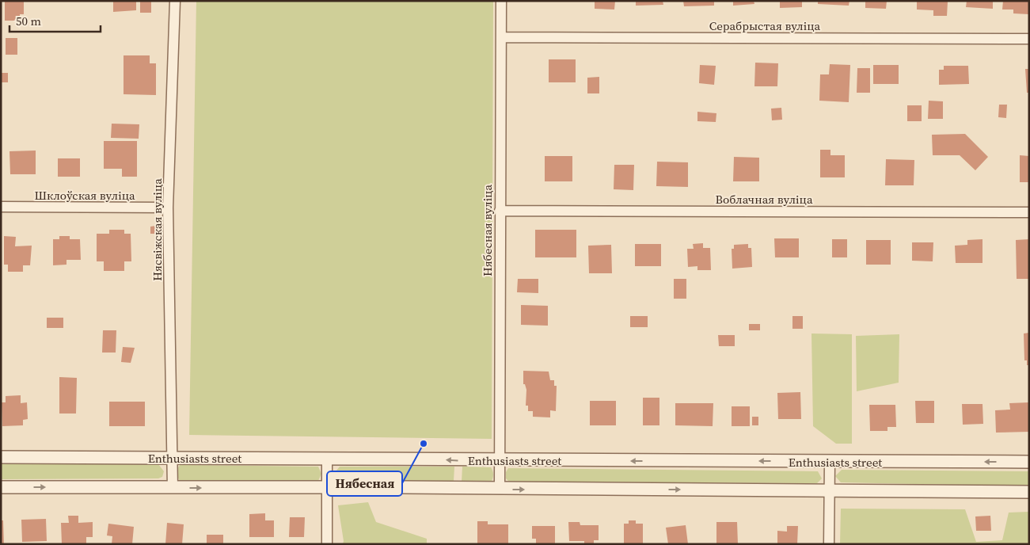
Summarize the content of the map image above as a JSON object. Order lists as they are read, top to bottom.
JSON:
{
  "streets": {
    "street": [
      "Серабрыстая вуліца",
      "Шклоўская вуліца",
      "Воблачная вуліца",
      "Нясвіжская вуліца",
      "Нябесная вуліца",
      "Enthusiasts street"
    ]
  },
  "crossings": [
    ["Серабрыстая вуліца", "Нябесная вуліца"],
    ["Шклоўская вуліца", "Нясвіжская вуліца"],
    ["Воблачная вуліца", "Нябесная вуліца"],
    ["Нясвіжская вуліца", "Enthusiasts street"],
    ["Нябесная вуліца", "Enthusiasts street"]
  ],
  "places": ["Нябесная"],
  "scale_bar": "50 m"
}
